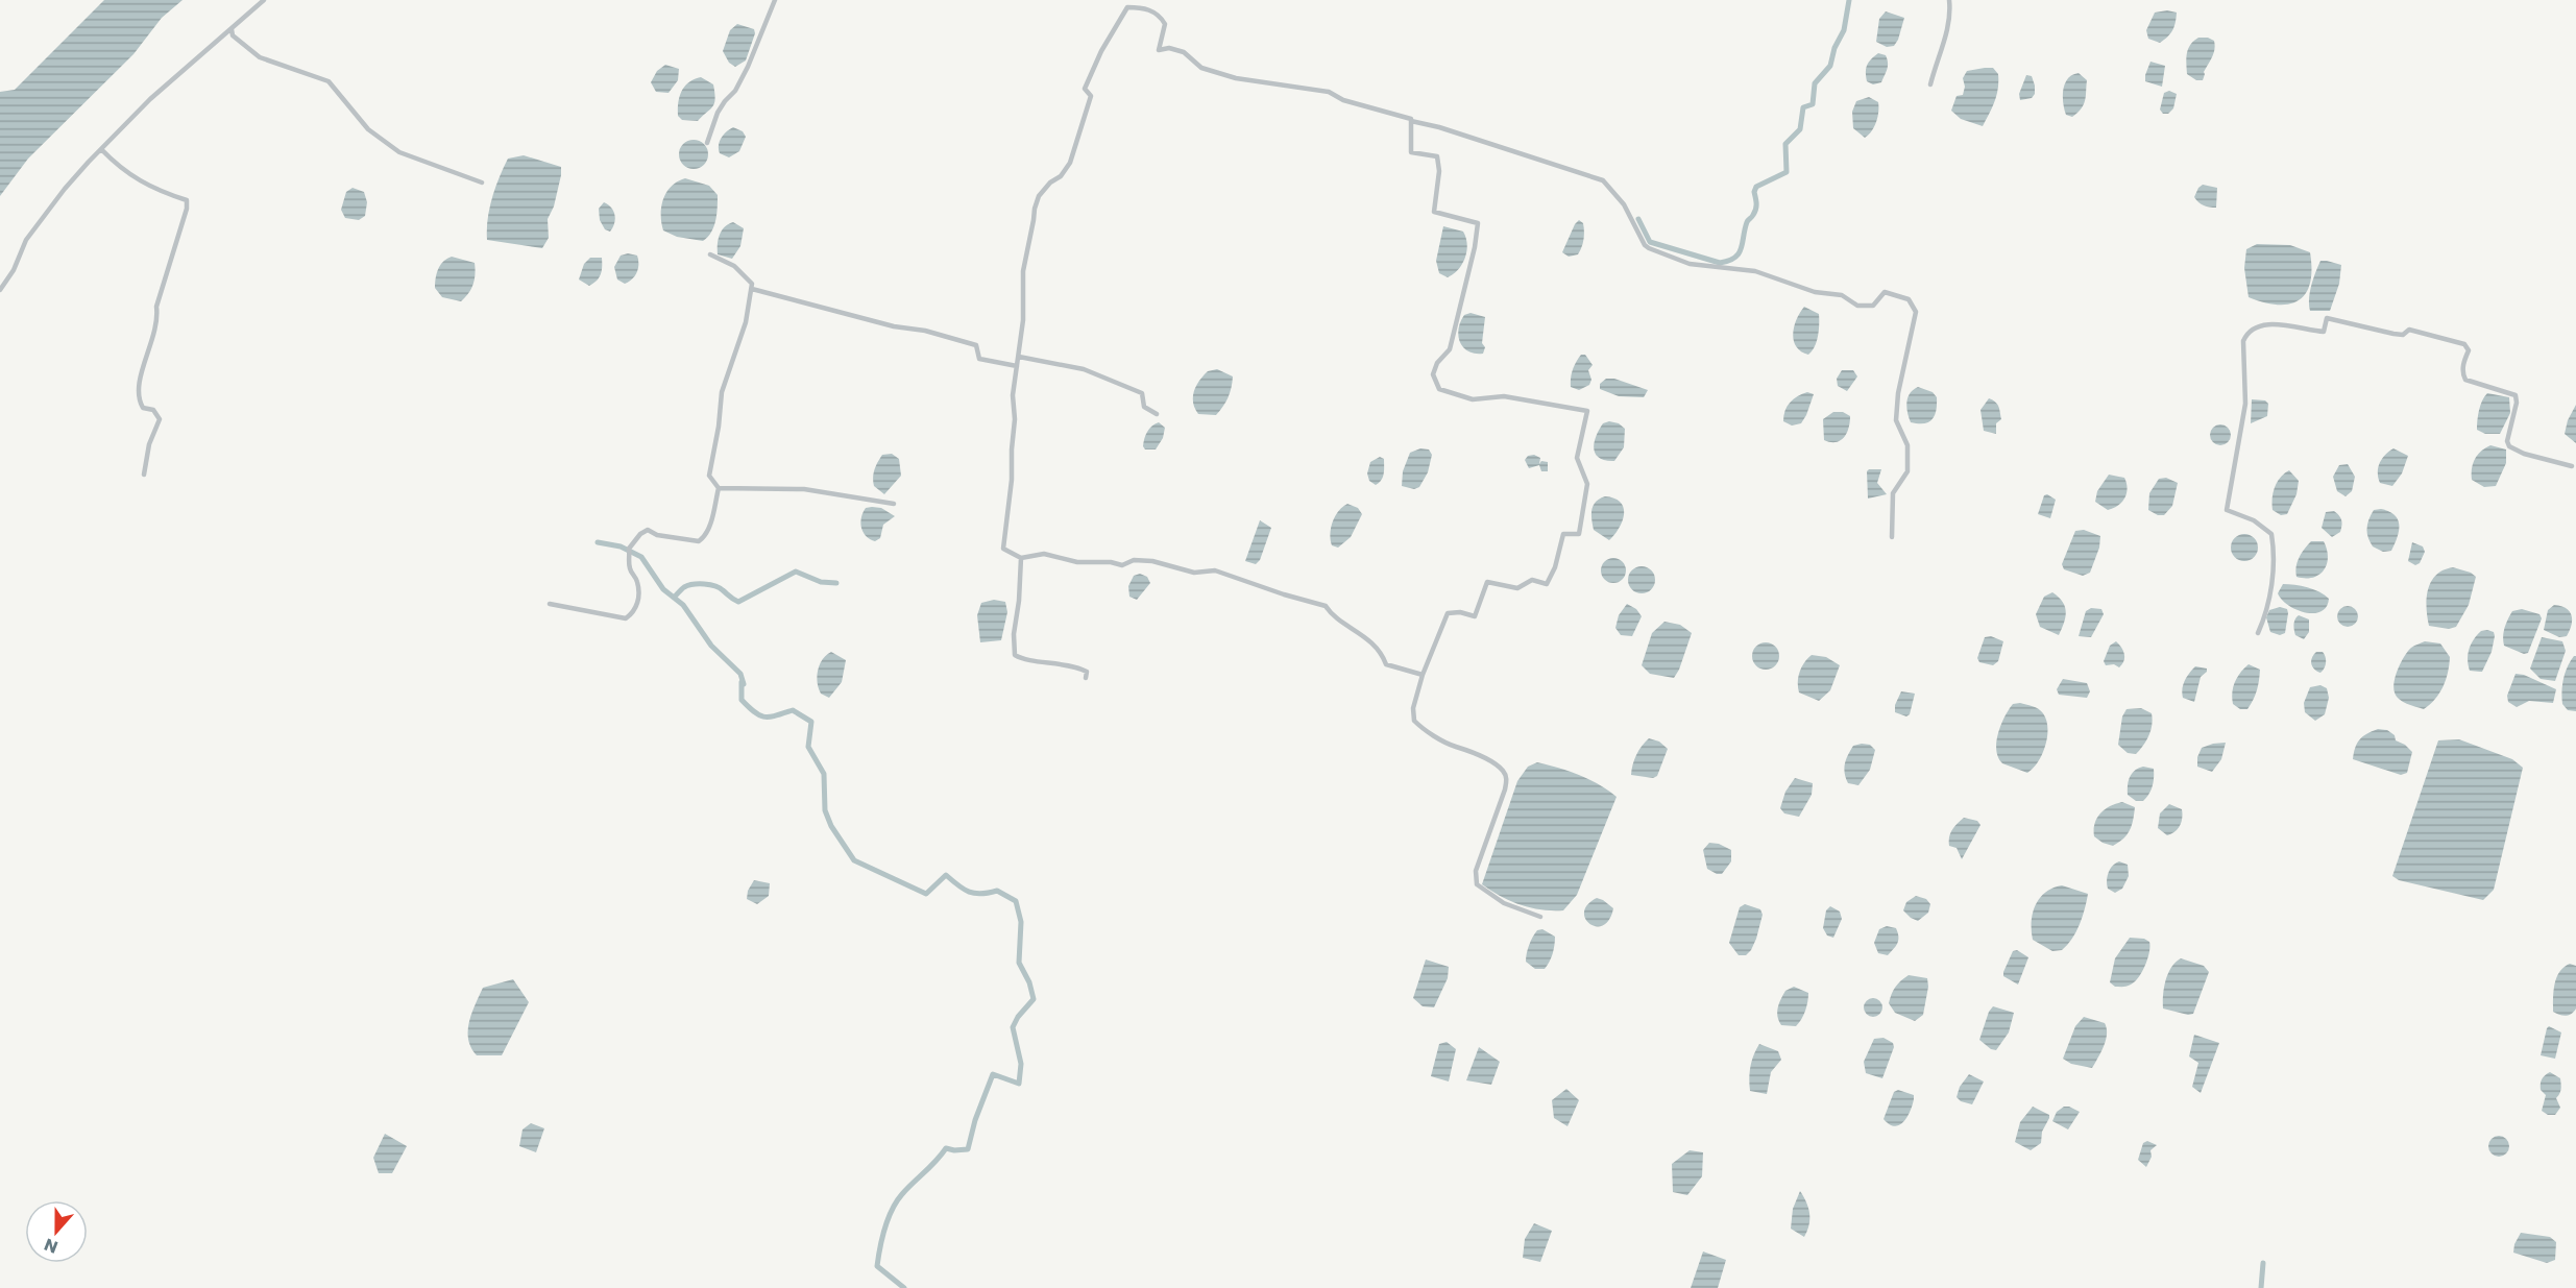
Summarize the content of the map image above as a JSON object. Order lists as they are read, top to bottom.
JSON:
{
  "north": "bottom"
}
